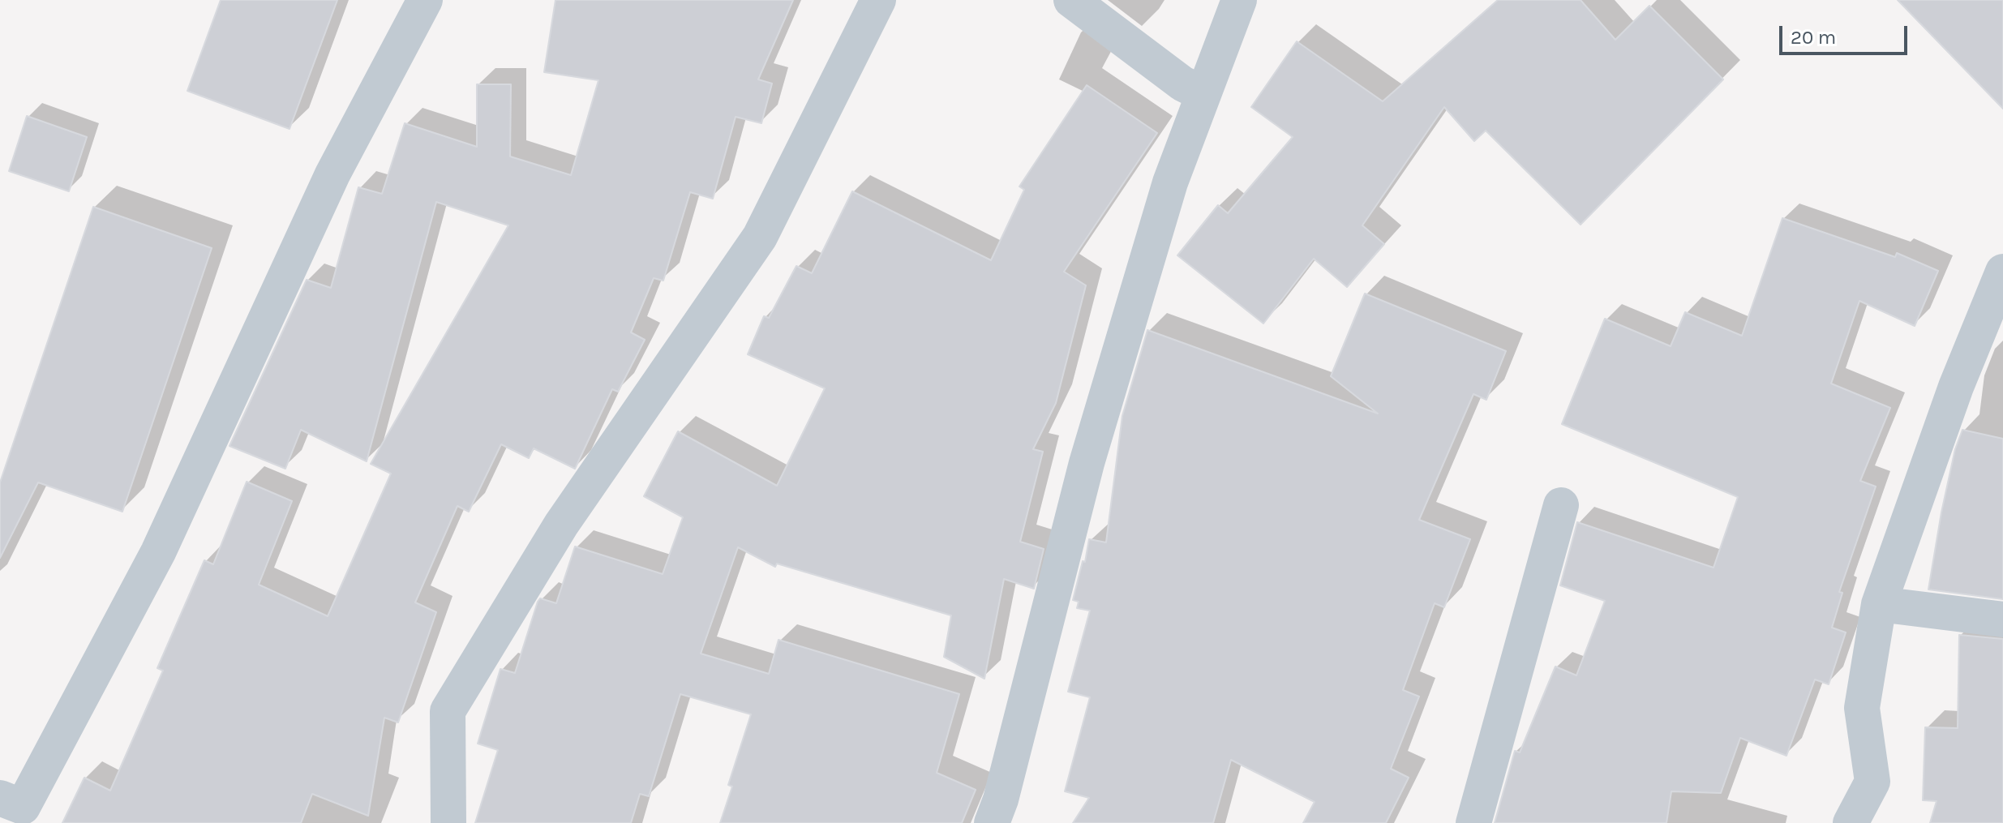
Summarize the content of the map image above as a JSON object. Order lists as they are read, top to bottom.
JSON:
{
  "scale_bar": "20 m"
}
